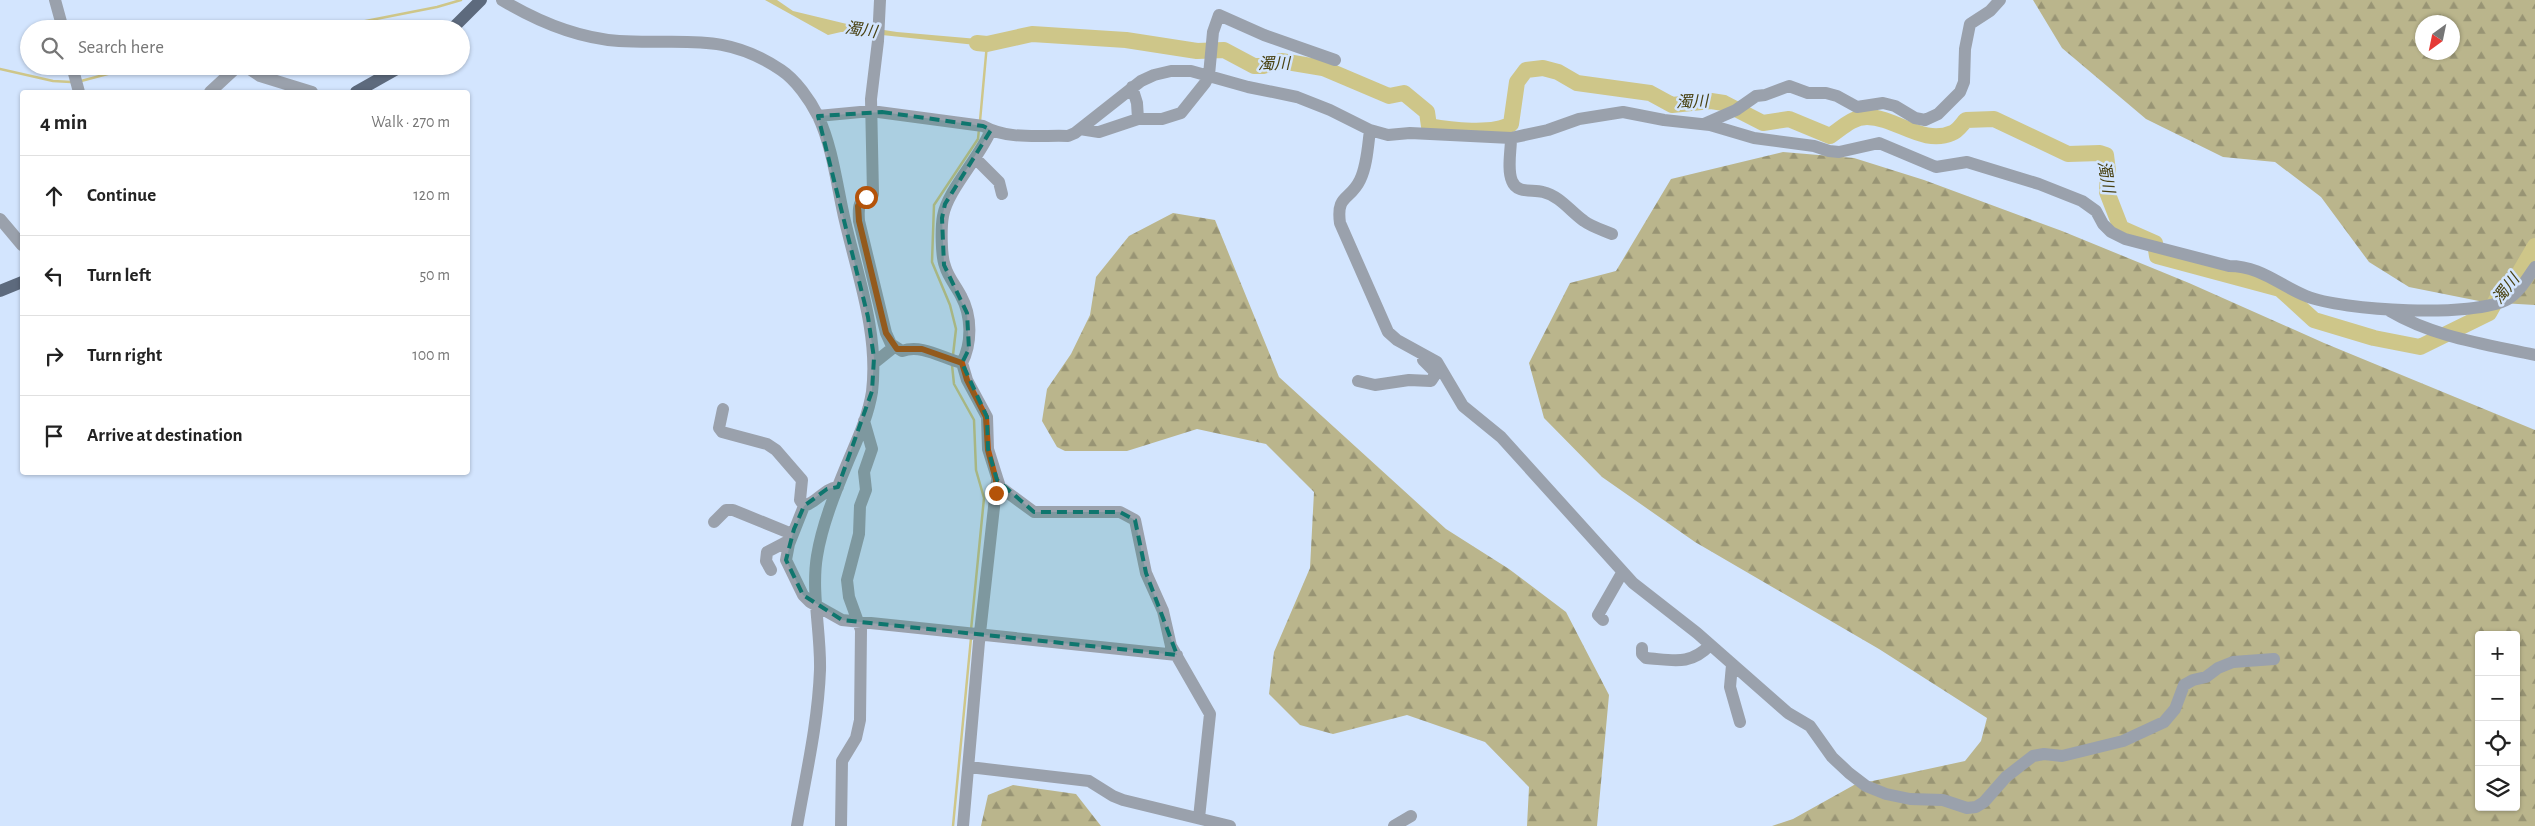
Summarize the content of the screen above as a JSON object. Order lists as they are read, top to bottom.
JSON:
{
  "water": ["濁川"],
  "north": "bottom left",
  "page": {
    "search": "Search here",
    "heading": ["4 min", "Walk · 270 m"],
    "list": [
      ["Continue", "120 m"],
      ["Turn left", "50 m"],
      ["Turn right", "100 m"],
      "Arrive at destination"
    ],
    "map_buttons": ["+", "−"]
  }
}
